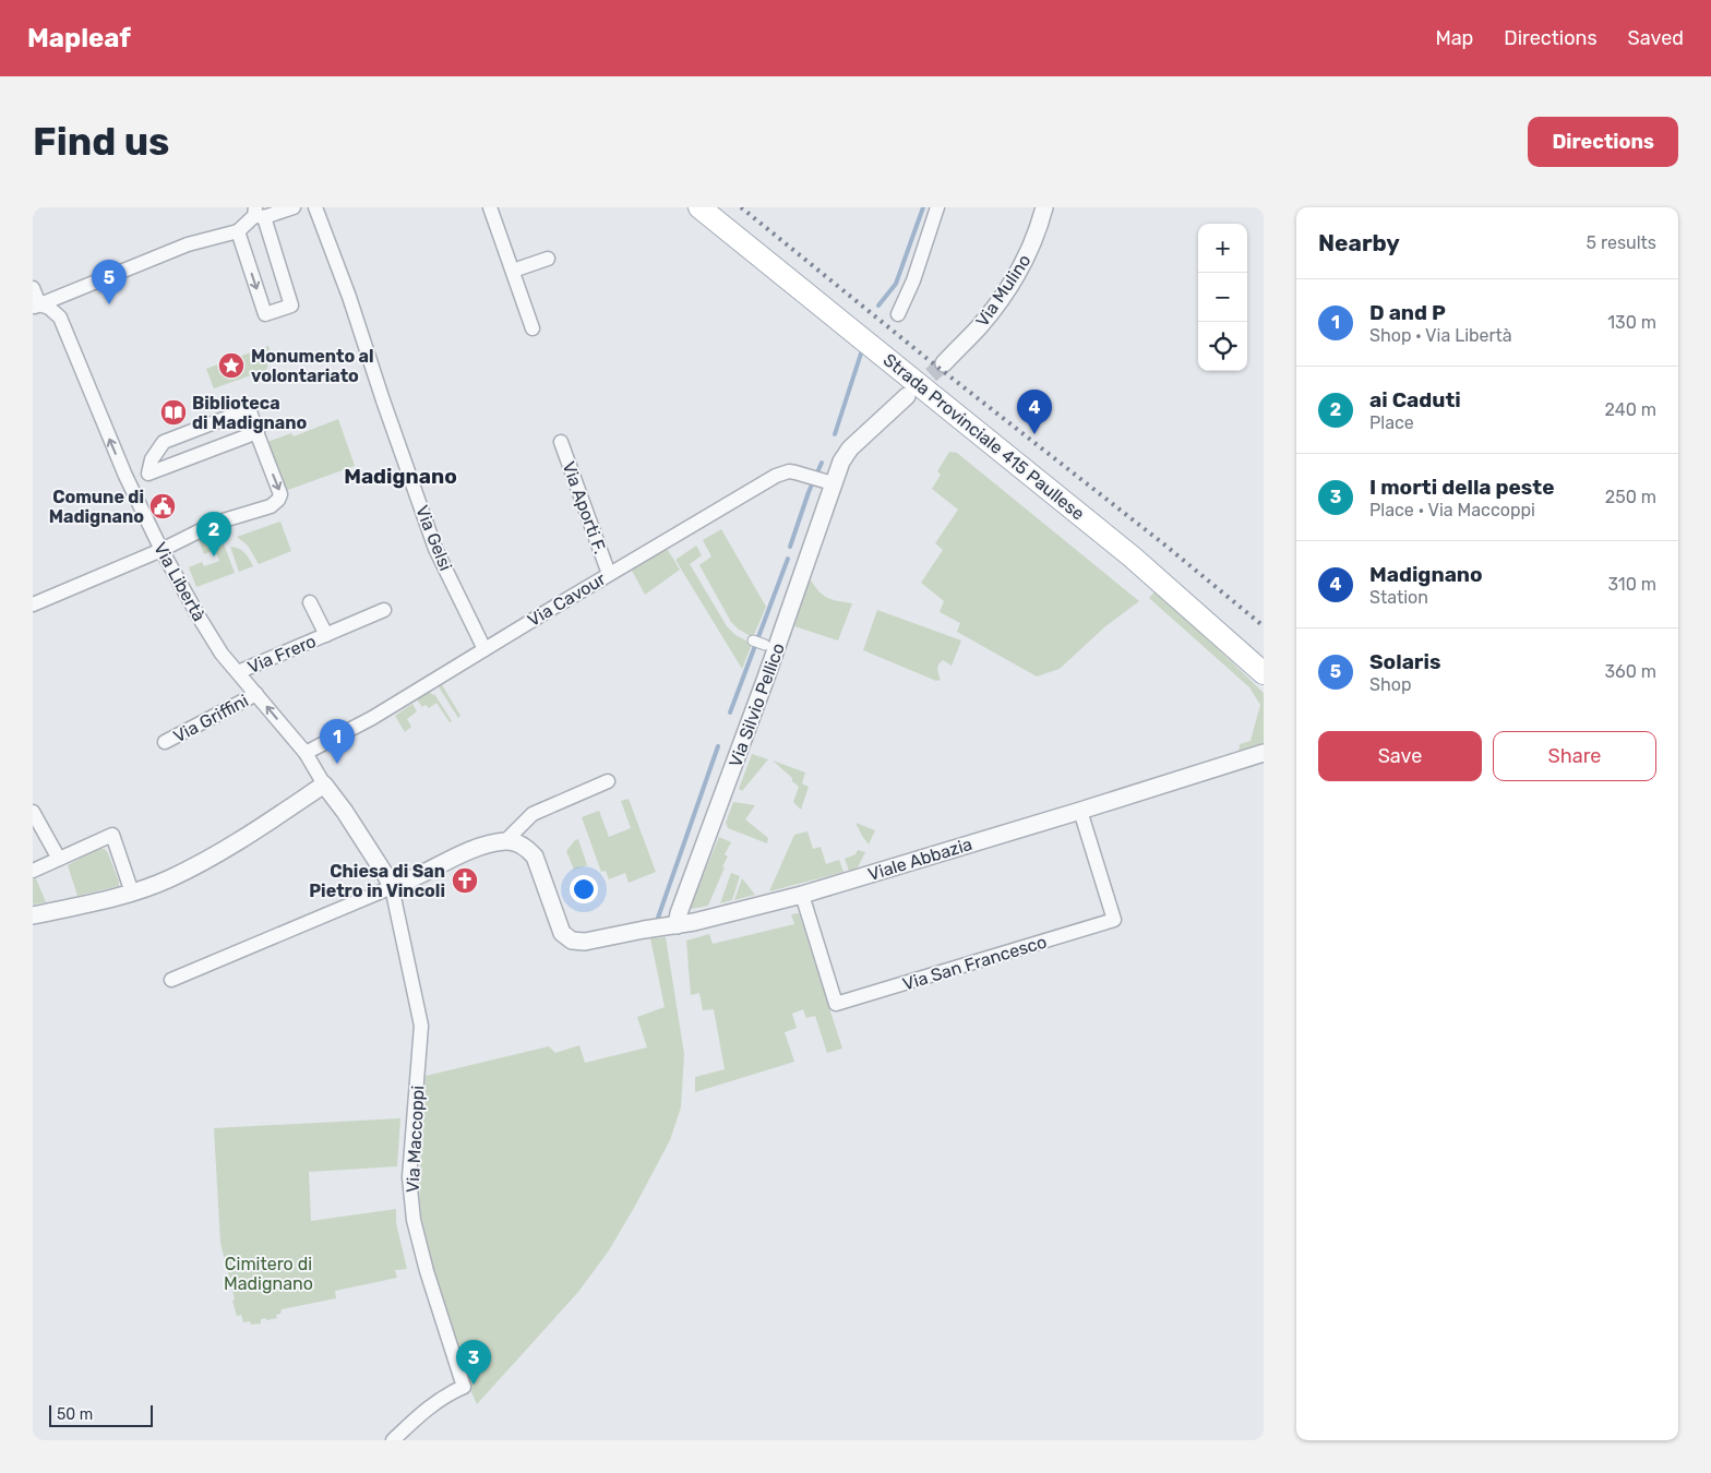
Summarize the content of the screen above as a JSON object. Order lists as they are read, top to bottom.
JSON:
{
  "streets": {
    "main road": ["Strada Provinciale 415 Paullese"],
    "street": [
      "Via Mulino",
      "Via Aporti F.",
      "Via Gelsi",
      "Via Libertà",
      "Via Cavour",
      "Via Frero",
      "Via Silvio Pellico",
      "Via Griffini",
      "Viale Abbazia",
      "Via San Francesco",
      "Via Maccoppi"
    ]
  },
  "crossings": [
    ["Via Aporti F.", "Via Cavour"],
    ["Via Gelsi", "Via Cavour"],
    ["Via Libertà", "Via Cavour"],
    ["Via Libertà", "Via Frero"],
    ["Via Libertà", "Via Griffini"],
    ["Via Cavour", "Via Silvio Pellico"],
    ["Via Silvio Pellico", "Viale Abbazia"],
    ["Viale Abbazia", "Via San Francesco"]
  ],
  "one_way": ["Via Libertà"],
  "districts": ["Madignano"],
  "parks": ["Cimitero di Madignano"],
  "places": {
    "place": ["Monumento al volontariato"],
    "library": ["Biblioteca di Madignano"],
    "public building": ["Comune di Madignano"],
    "church": ["Chiesa di San Pietro in Vincoli"]
  },
  "scale_bar": "50 m",
  "page": {
    "header": "Mapleaf",
    "nav": ["Map", "Directions", "Saved"],
    "buttons": [
      "Directions",
      ["Save", "Share"]
    ],
    "title": "Find us",
    "heading": ["Nearby", "5 results"],
    "map_buttons": ["+", "−"],
    "pins": [
      "5",
      "4",
      "2",
      "1",
      "3"
    ],
    "list": [
      {
        "mark": "1",
        "name": "D and P",
        "note": "Shop · Via Libertà",
        "value": "130 m"
      },
      {
        "mark": "2",
        "name": "ai Caduti",
        "note": "Place",
        "value": "240 m"
      },
      {
        "mark": "3",
        "name": "I morti della peste",
        "note": "Place · Via Maccoppi",
        "value": "250 m"
      },
      {
        "mark": "4",
        "name": "Madignano",
        "note": "Station",
        "value": "310 m"
      },
      {
        "mark": "5",
        "name": "Solaris",
        "note": "Shop",
        "value": "360 m"
      }
    ],
    "scale": "50 m"
  }
}
